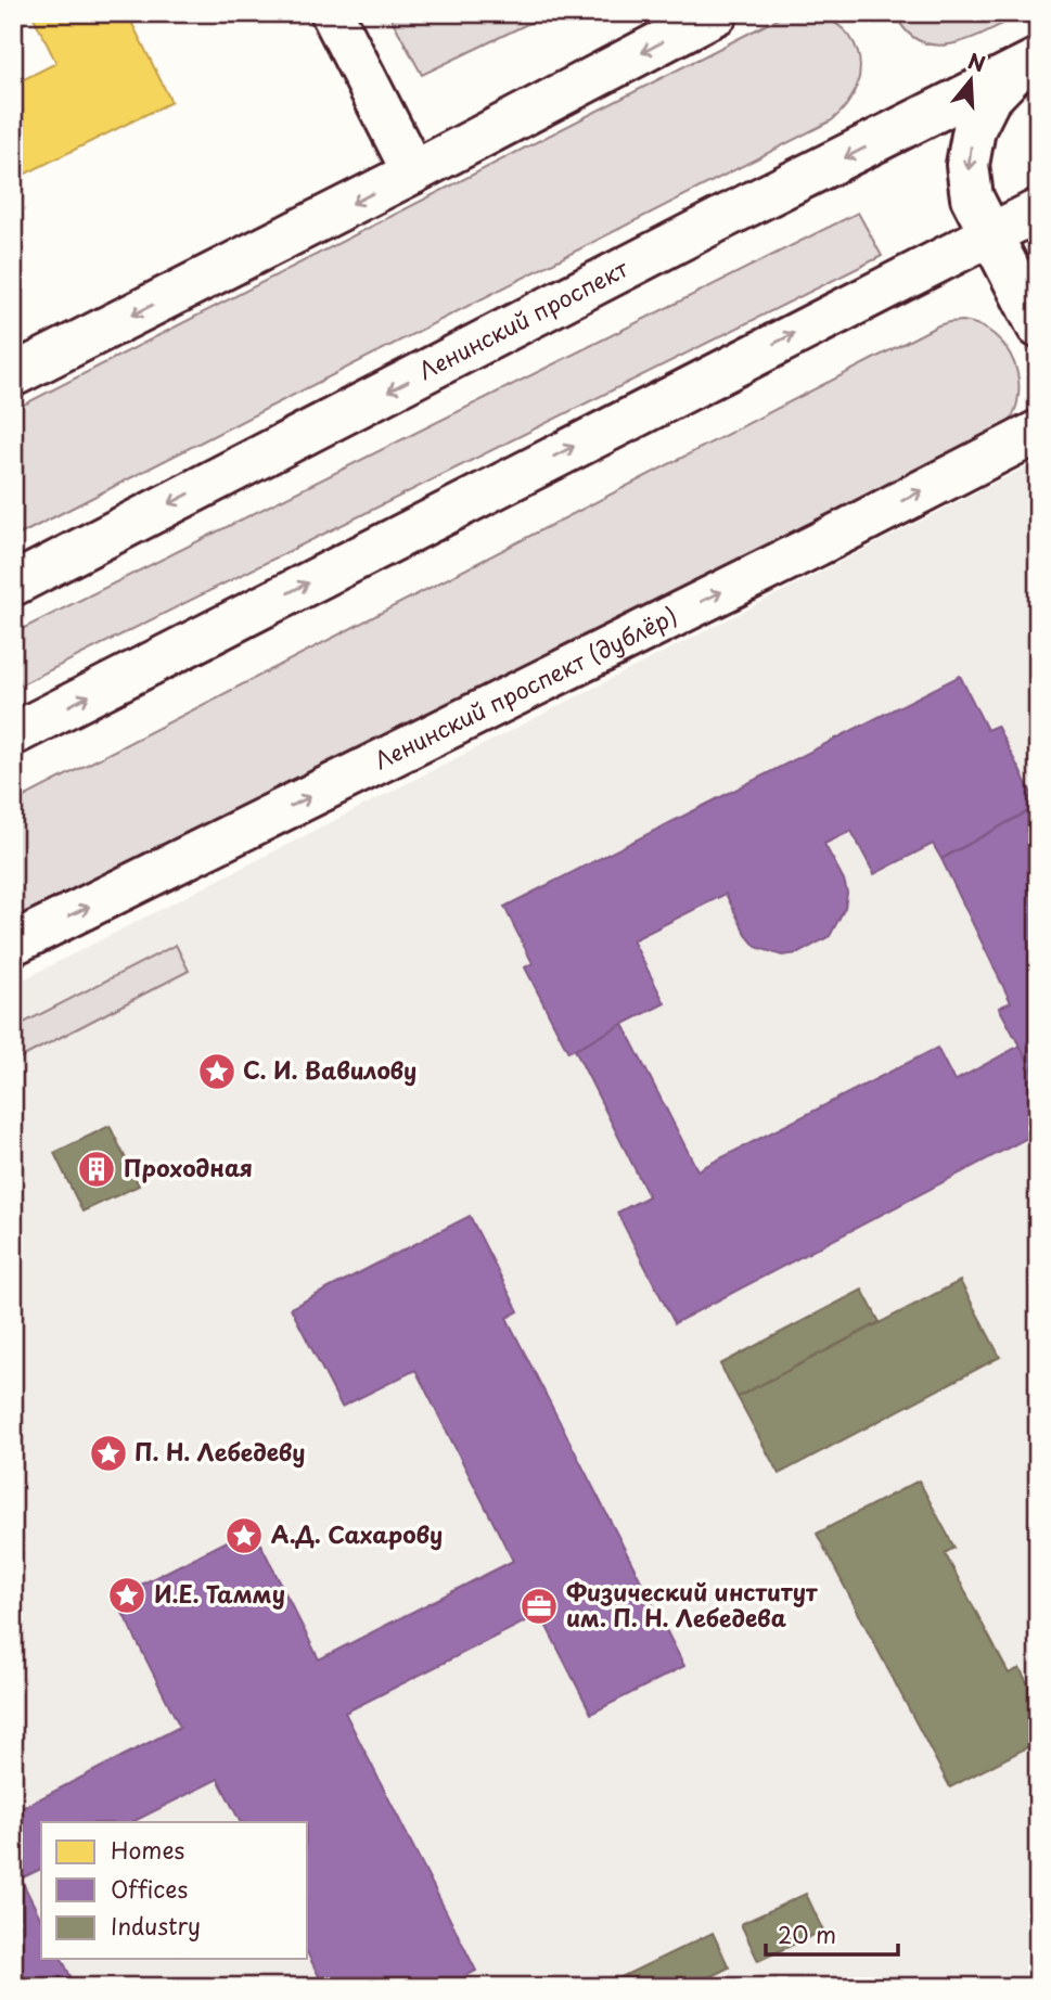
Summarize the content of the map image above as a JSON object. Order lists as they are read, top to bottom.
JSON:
{
  "streets": {
    "street": ["Ленинский проспект", "Ленинский проспект (дублёр)"]
  },
  "places": {
    "place": [
      "С. И. Вавилову",
      "П. Н. Лебедеву",
      "А.Д. Сахарову",
      "И.Е. Тамму"
    ],
    "building": ["Проходная"],
    "office": ["Физический институт им. П. Н. Лебедева"]
  },
  "legend": ["Homes", "Offices", "Industry"],
  "scale_bar": "20 m",
  "north": "top"
}
